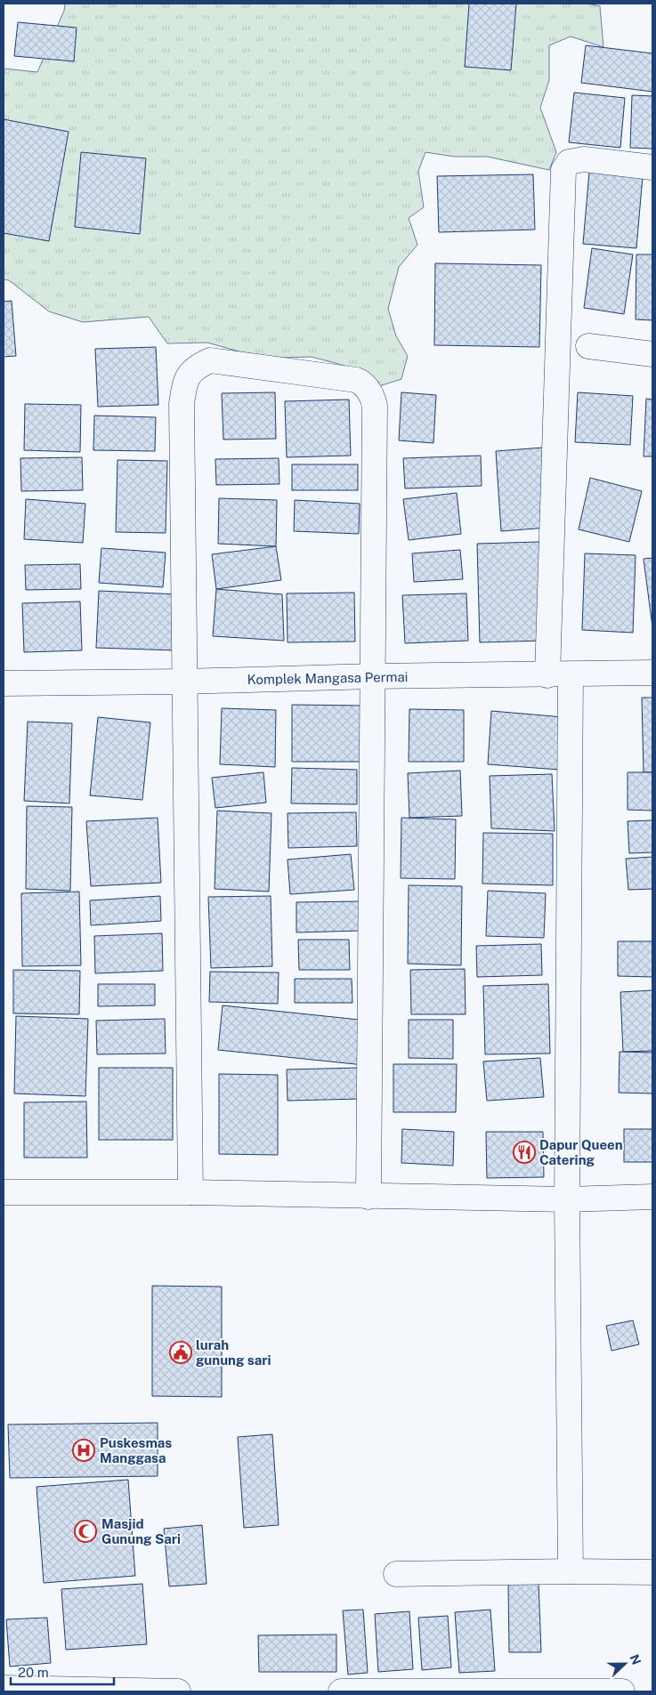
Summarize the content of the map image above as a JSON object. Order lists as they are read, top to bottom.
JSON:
{
  "streets": {
    "street": ["Komplek Mangasa Permai"]
  },
  "places": {
    "restaurant": ["Dapur Queen Catering"],
    "public building": ["lurah gunung sari"],
    "hospital": ["Puskesmas Manggasa"],
    "mosque": ["Masjid Gunung Sari"]
  },
  "scale_bar": "20 m",
  "north": "right"
}
